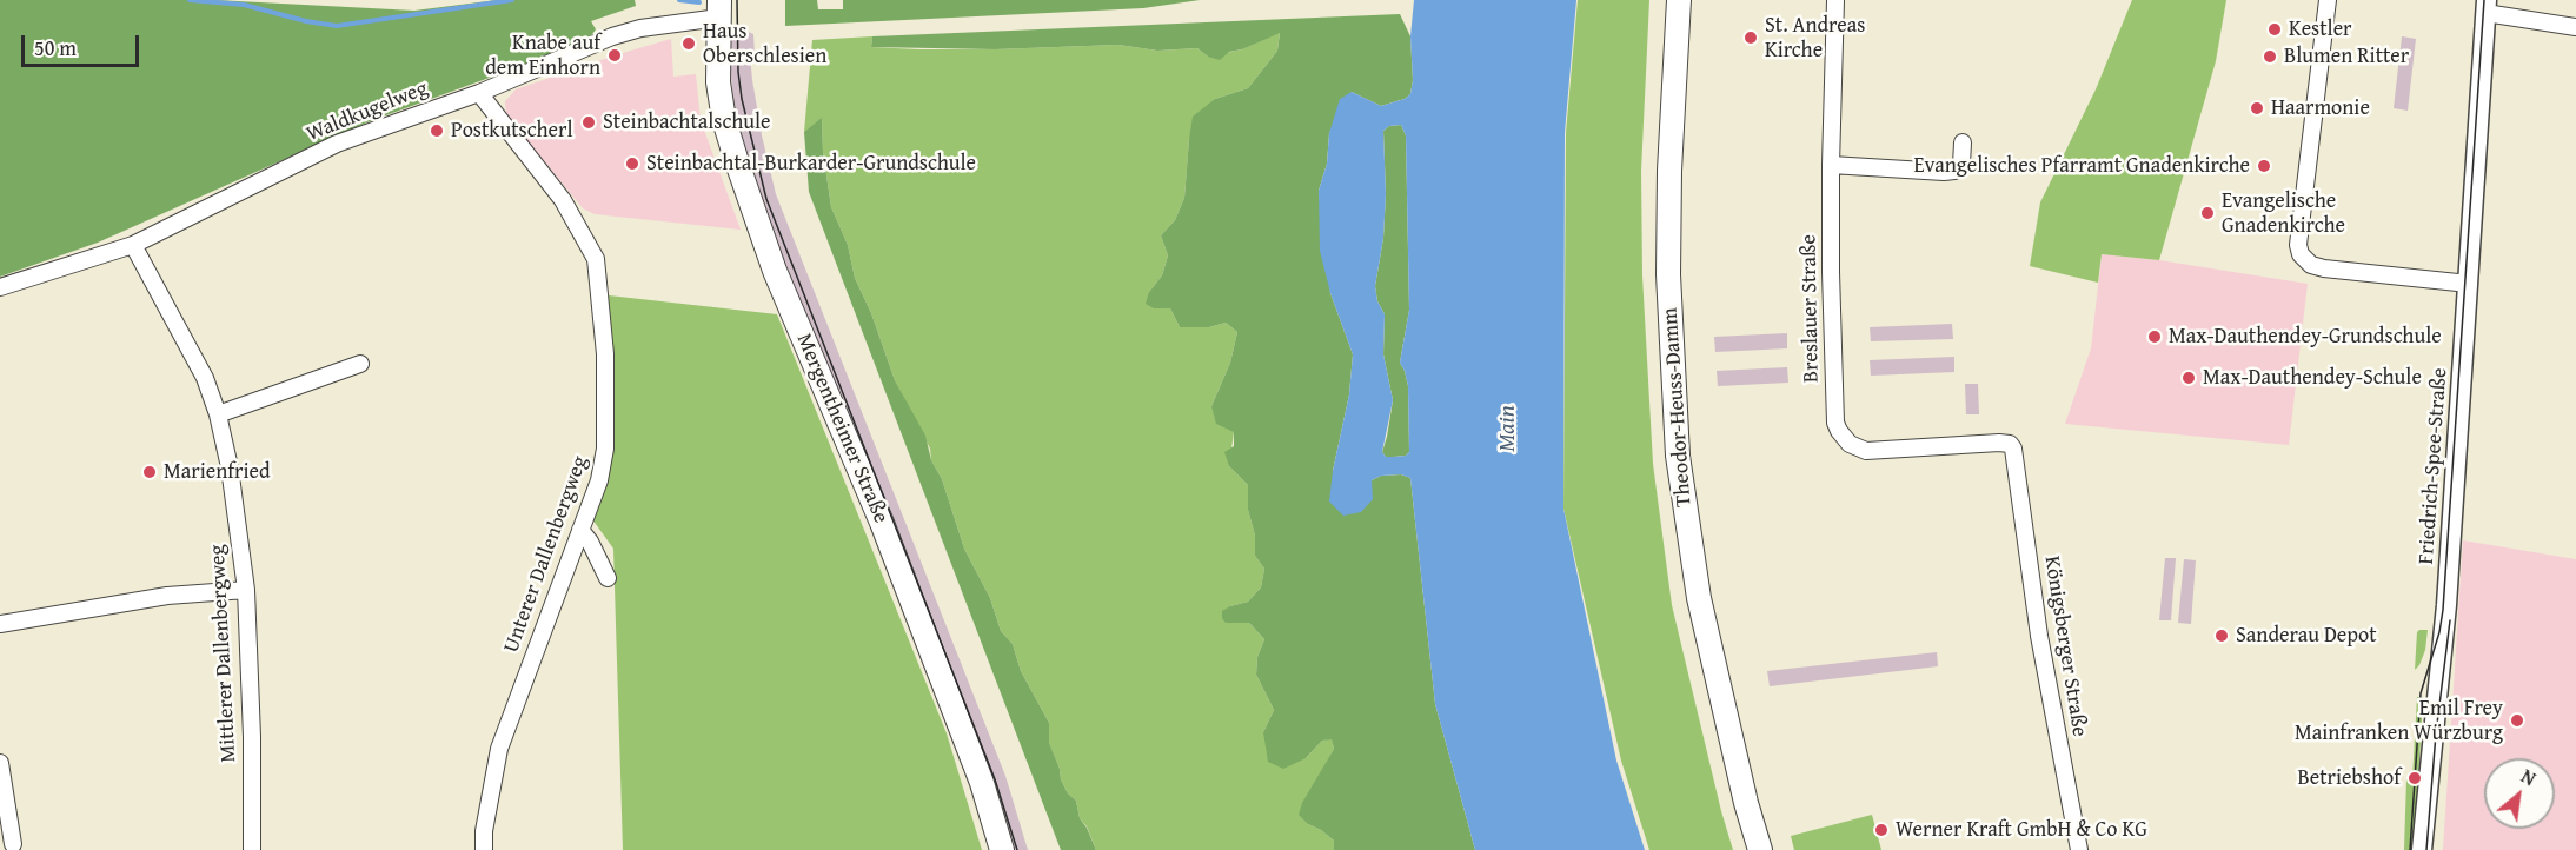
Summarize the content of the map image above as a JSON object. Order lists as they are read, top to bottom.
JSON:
{
  "streets": {
    "main road": ["Theodor-Heuss-Damm", "Mergentheimer Straße"],
    "street": [
      "Waldkugelweg",
      "Breslauer Straße",
      "Friedrich-Spee-Straße",
      "Unterer Dallenbergweg",
      "Königsberger Straße",
      "Mittlerer Dallenbergweg"
    ]
  },
  "crossings": [
    ["Waldkugelweg", "Mergentheimer Straße"],
    ["Waldkugelweg", "Unterer Dallenbergweg"],
    ["Waldkugelweg", "Mittlerer Dallenbergweg"],
    ["Breslauer Straße", "Königsberger Straße"]
  ],
  "water": ["Main"],
  "places": [
    "Kestler",
    "St. Andreas Kirche",
    "Haus Oberschlesien",
    "Knabe auf dem Einhorn",
    "Blumen Ritter",
    "Haarmonie",
    "Steinbachtalschule",
    "Postkutscherl",
    "Steinbachtal-Burkarder-Grundschule",
    "Evangelisches Pfarramt Gnadenkirche",
    "Evangelische Gnadenkirche",
    "Max-Dauthendey-Grundschule",
    "Max-Dauthendey-Schule",
    "Marienfried",
    "Sanderau Depot",
    "Emil Frey Mainfranken Würzburg",
    "Betriebshof",
    "Werner Kraft GmbH & Co KG"
  ],
  "scale_bar": "50 m",
  "north": "top right"
}
